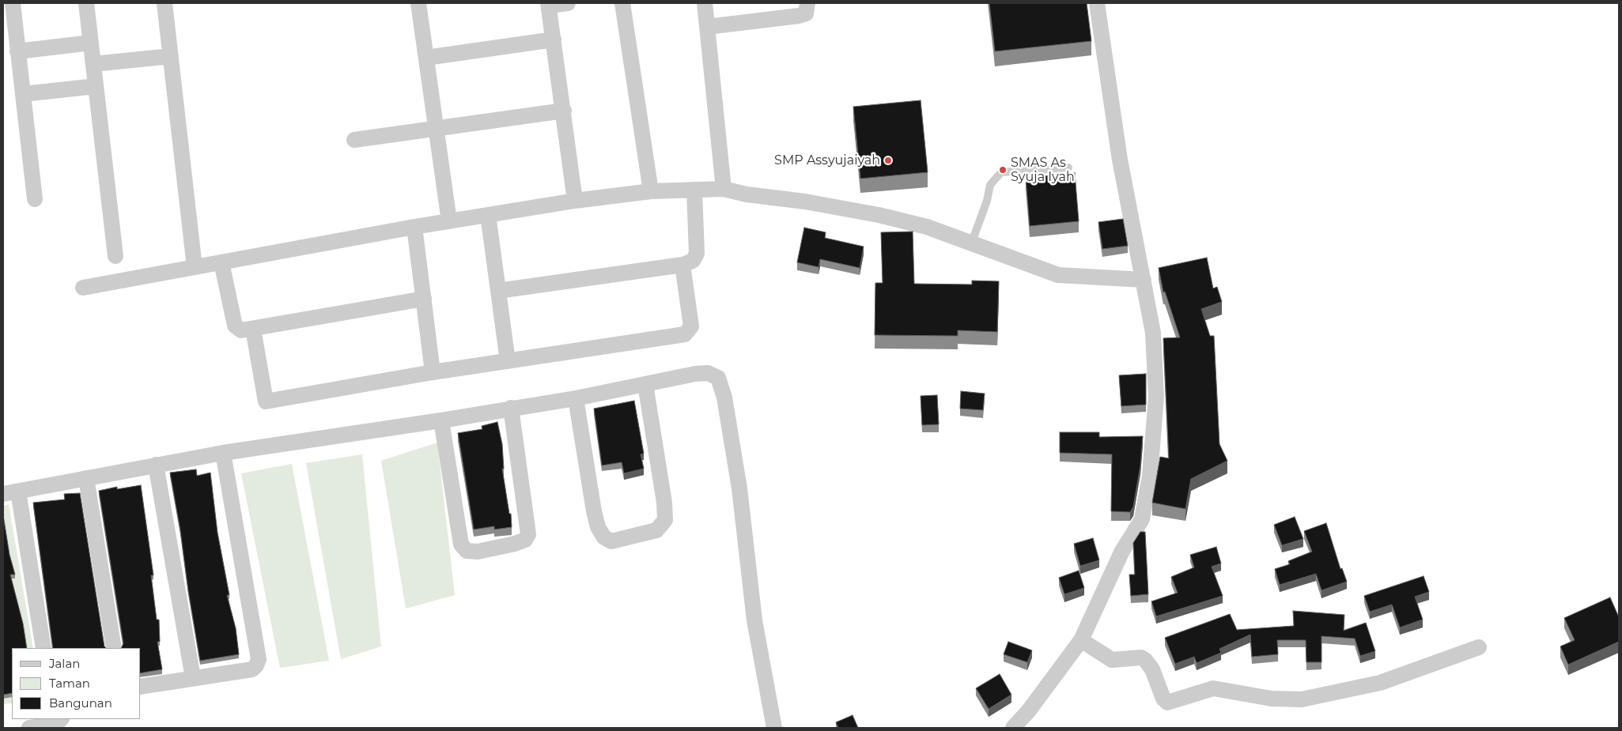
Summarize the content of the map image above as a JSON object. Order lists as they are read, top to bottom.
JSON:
{
  "places": ["SMP Assyujaiyah", "SMAS As Syuja Iyah"],
  "legend": ["Jalan", "Taman", "Bangunan"]
}
